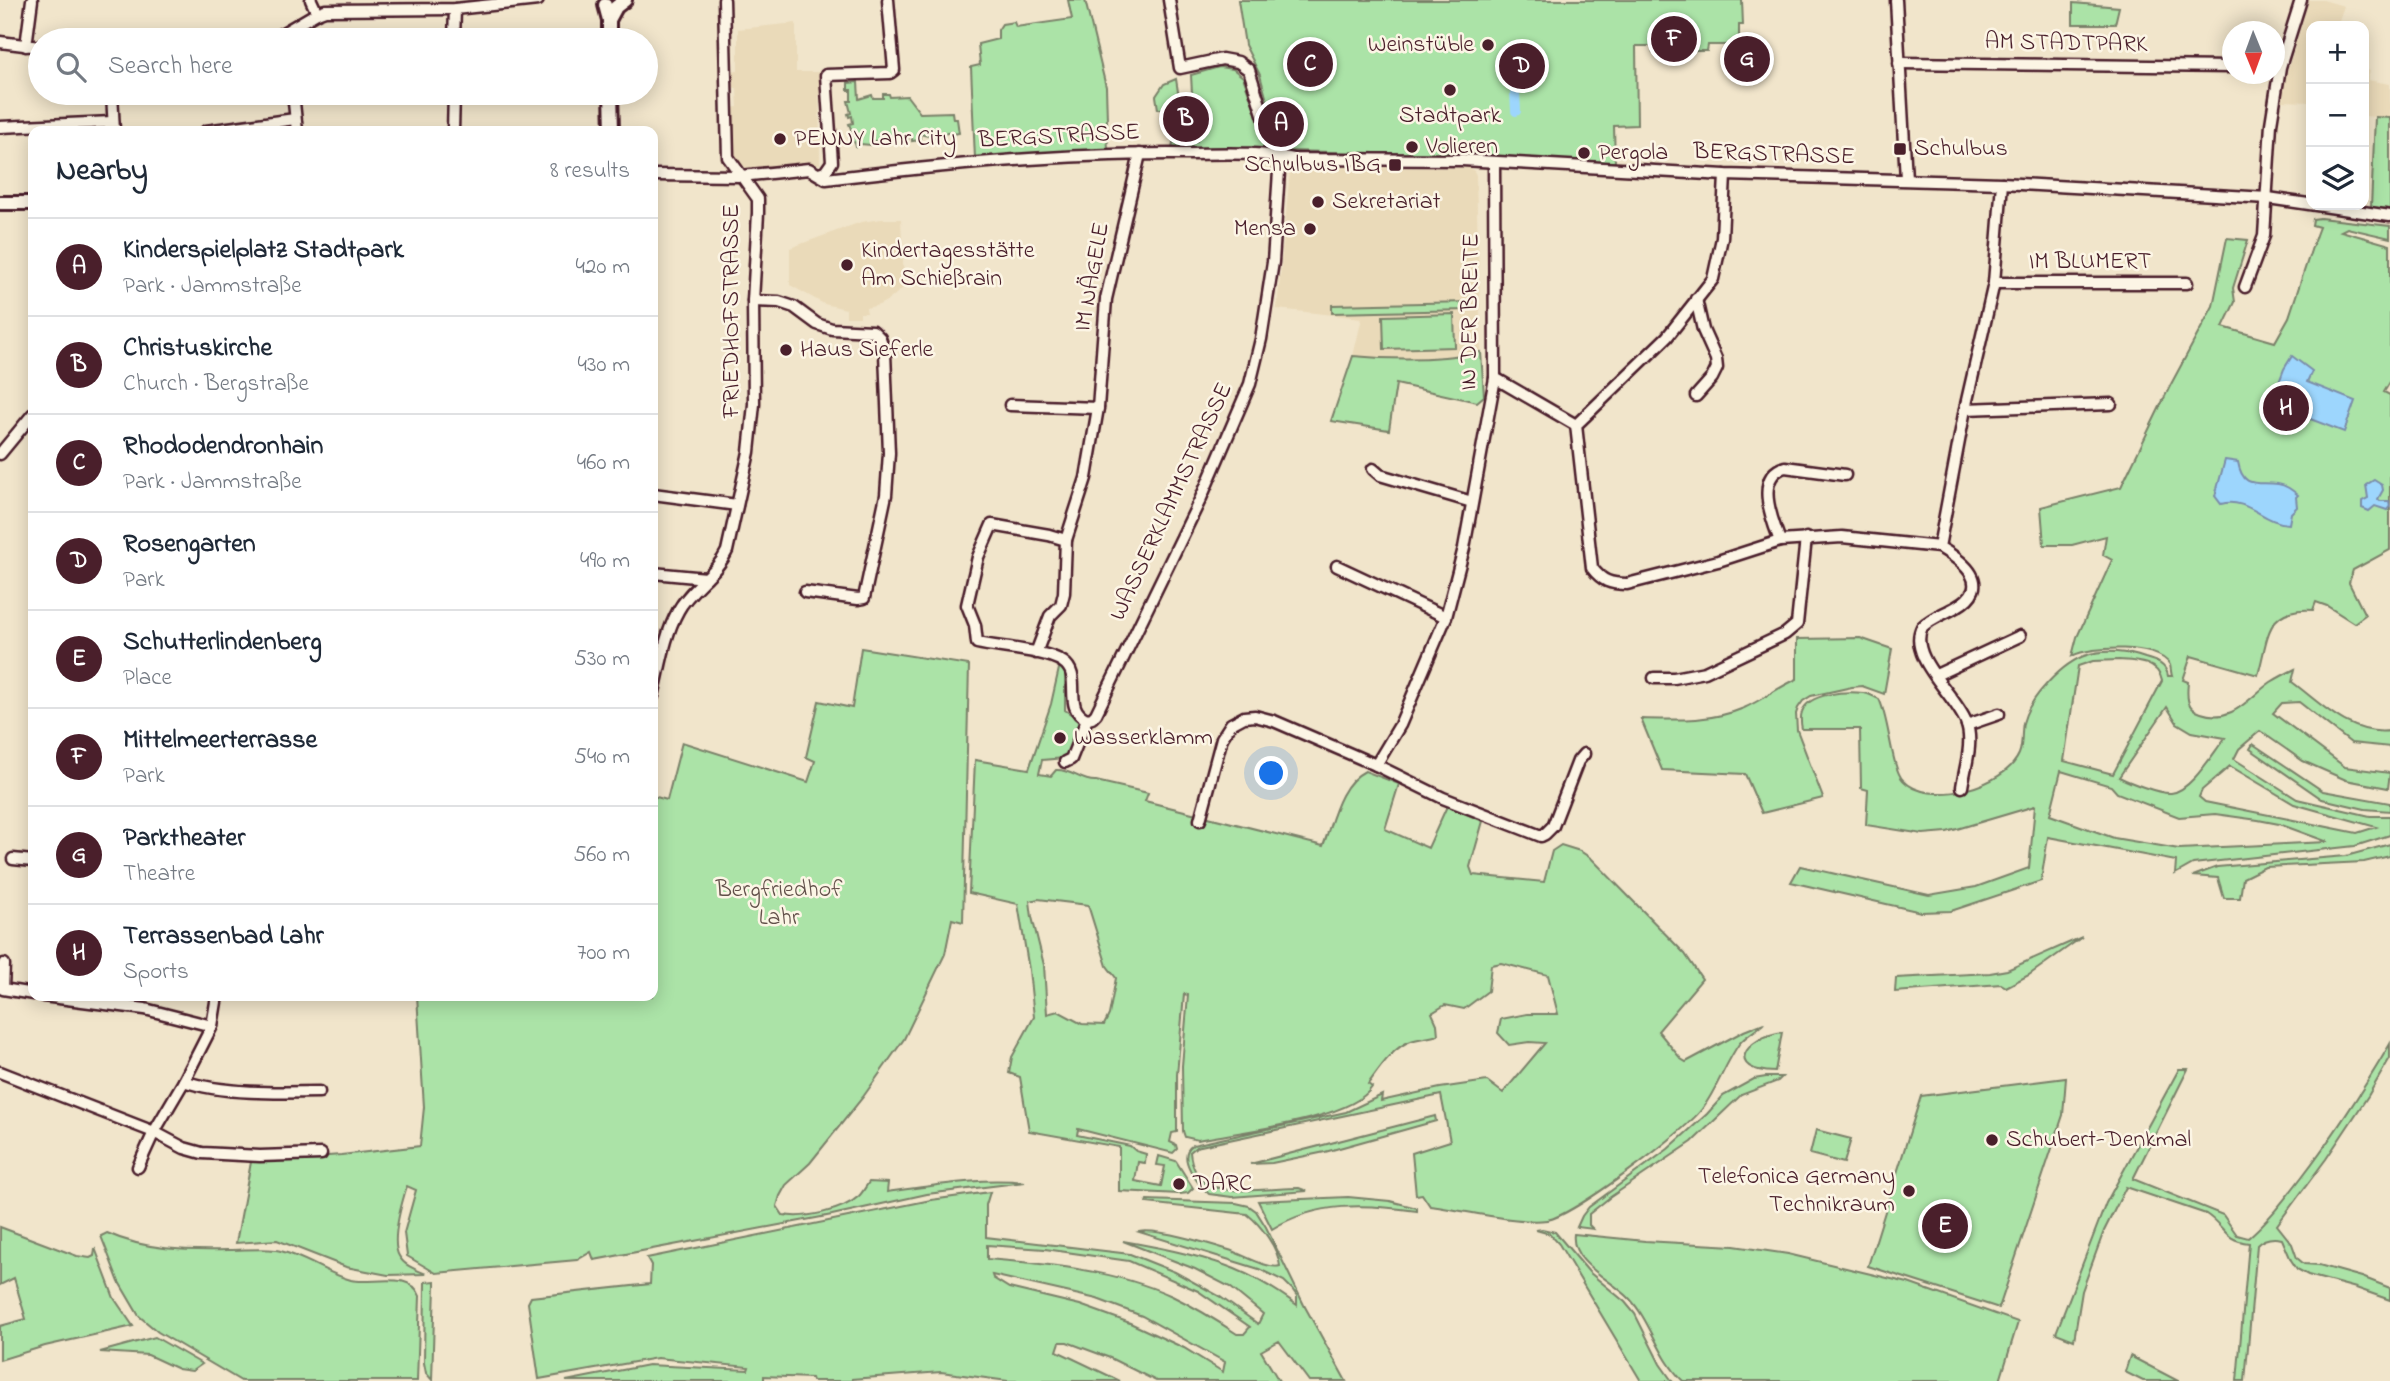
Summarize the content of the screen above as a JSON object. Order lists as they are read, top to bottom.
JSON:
{
  "streets": {
    "street": [
      "AM STADTPARK",
      "BERGSTRASSE",
      "IM BLUMERT",
      "IM NÄGELE",
      "FRIEDHOFSTRASSE",
      "IN DER BREITE",
      "WASSERKLAMMSTRASSE"
    ]
  },
  "crossings": [
    ["BERGSTRASSE", "IM BLUMERT"],
    ["BERGSTRASSE", "IM NÄGELE"],
    ["BERGSTRASSE", "FRIEDHOFSTRASSE"],
    ["BERGSTRASSE", "IN DER BREITE"],
    ["BERGSTRASSE", "WASSERKLAMMSTRASSE"]
  ],
  "parks": ["Bergfriedhof Lahr"],
  "places": {
    "other": [
      "Weinstüble",
      "Stadtpark",
      "PENNY Lahr City",
      "Volieren",
      "Pergola",
      "Sekretariat",
      "Mensa",
      "Kindertagesstätte Am Schießrain",
      "Haus Sieferle",
      "Wasserklamm",
      "Schubert-Denkmal",
      "DARC",
      "Telefonica Germany Technikraum"
    ],
    "transit": ["Schulbus", "Schulbus IBG"]
  },
  "north": "bottom",
  "page": {
    "pins": [
      "F",
      "G",
      "C",
      "D",
      "B",
      "A",
      "H",
      "E"
    ],
    "map_buttons": ["+", "−"],
    "search": "Search here",
    "heading": ["Nearby", "8 results"],
    "list": [
      {
        "mark": "A",
        "name": "Kinderspielplatz Stadtpark",
        "note": "Park · Jammstraße",
        "value": "420 m"
      },
      {
        "mark": "B",
        "name": "Christuskirche",
        "note": "Church · Bergstraße",
        "value": "430 m"
      },
      {
        "mark": "C",
        "name": "Rhododendronhain",
        "note": "Park · Jammstraße",
        "value": "460 m"
      },
      {
        "mark": "D",
        "name": "Rosengarten",
        "note": "Park",
        "value": "490 m"
      },
      {
        "mark": "E",
        "name": "Schutterlindenberg",
        "note": "Place",
        "value": "530 m"
      },
      {
        "mark": "F",
        "name": "Mittelmeerterrasse",
        "note": "Park",
        "value": "540 m"
      },
      {
        "mark": "G",
        "name": "Parktheater",
        "note": "Theatre",
        "value": "560 m"
      },
      {
        "mark": "H",
        "name": "Terrassenbad Lahr",
        "note": "Sports",
        "value": "700 m"
      }
    ]
  }
}
